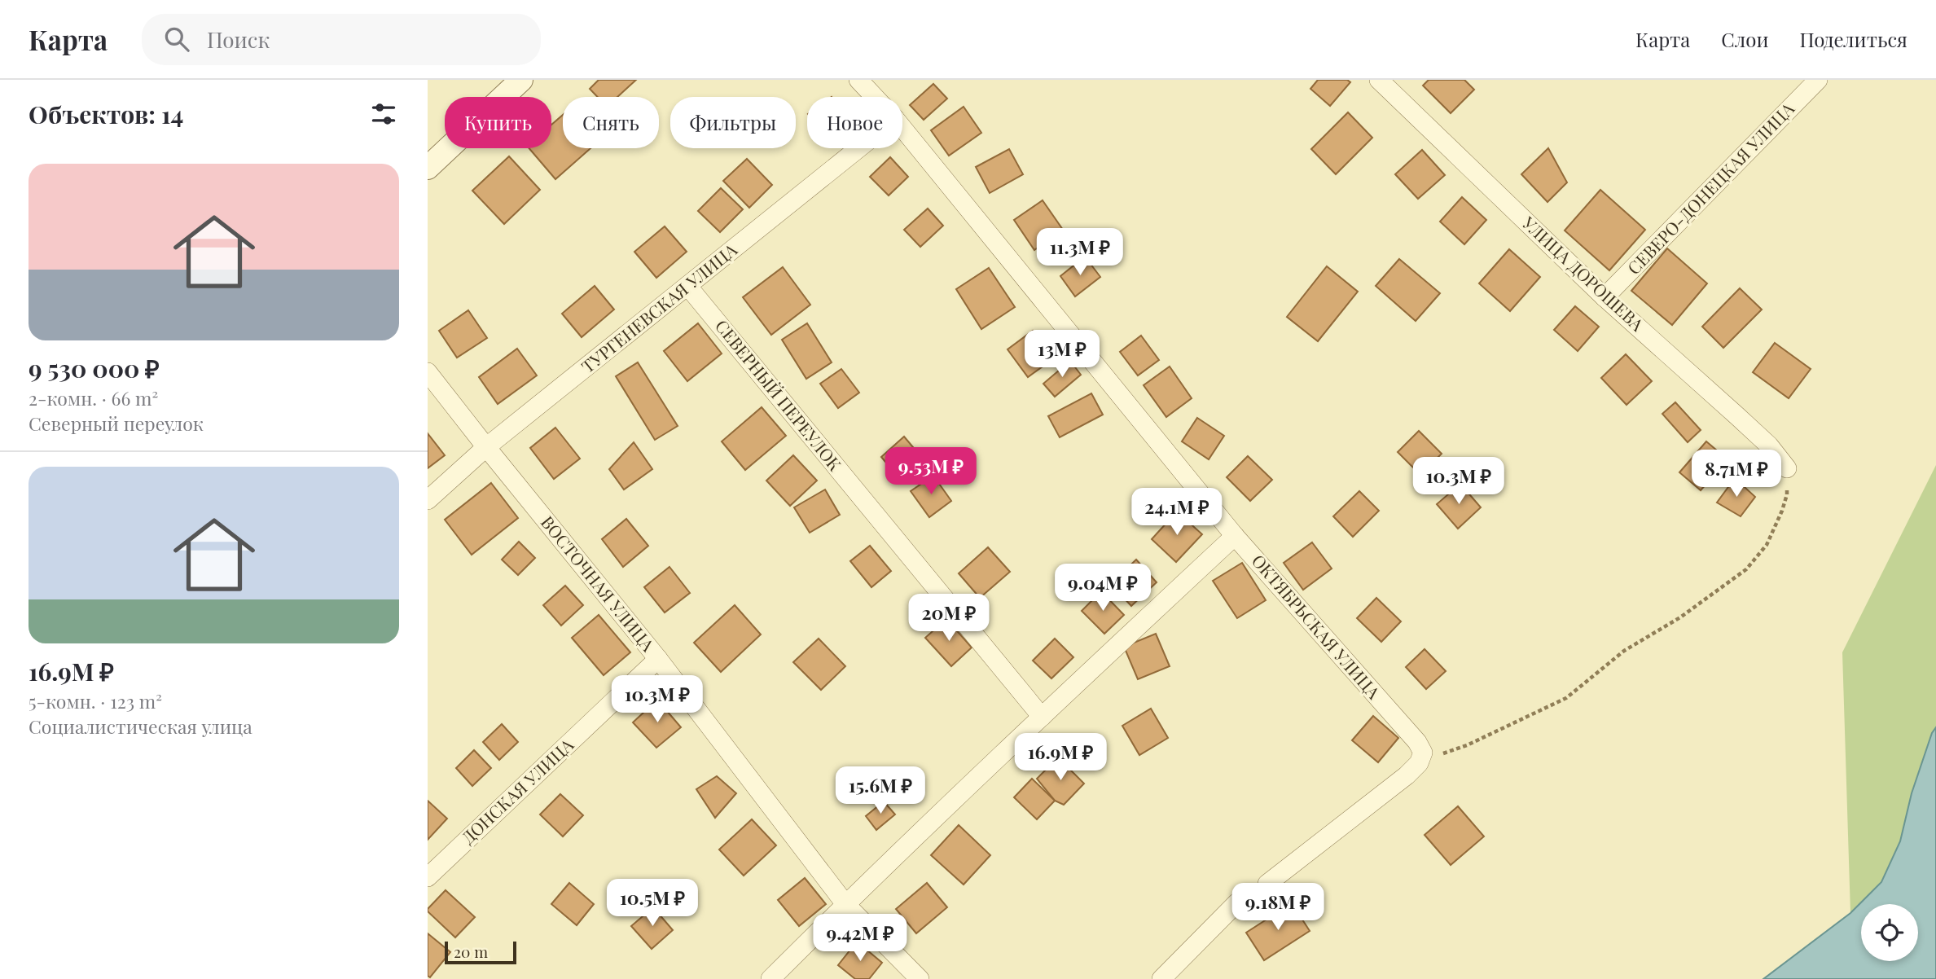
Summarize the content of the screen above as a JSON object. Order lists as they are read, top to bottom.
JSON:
{
  "streets": {
    "street": [
      "СЕВЕРО-ДОНЕЦКАЯ УЛИЦА",
      "УЛИЦА ДОРОШЕВА",
      "ТУРГЕНЕВСКАЯ УЛИЦА",
      "СЕВЕРНЫЙ ПЕРЕУЛОК",
      "ВОСТОЧНАЯ УЛИЦА",
      "ОКТЯБРЬСКАЯ УЛИЦА",
      "ДОНСКАЯ УЛИЦА"
    ]
  },
  "crossings": [
    ["СЕВЕРО-ДОНЕЦКАЯ УЛИЦА", "УЛИЦА ДОРОШЕВА"],
    ["ТУРГЕНЕВСКАЯ УЛИЦА", "СЕВЕРНЫЙ ПЕРЕУЛОК"],
    ["ТУРГЕНЕВСКАЯ УЛИЦА", "ВОСТОЧНАЯ УЛИЦА"],
    ["ВОСТОЧНАЯ УЛИЦА", "ДОНСКАЯ УЛИЦА"]
  ],
  "scale_bar": "20 m",
  "page": {
    "header": "Карта",
    "search": "Поиск",
    "nav": ["Карта", "Слои", "Поделиться"],
    "heading": "Объектов: 14",
    "chip": [
      "Купить",
      "Снять",
      "Фильтры",
      "Новое"
    ],
    "list": [
      {
        "name": "9 530 000 ₽",
        "note": "2-комн. · 66 m² · Северный переулок"
      },
      {
        "name": "16.9M ₽",
        "note": "5-комн. · 123 m² · Социалистическая улица"
      }
    ],
    "price": [
      "11.3M ₽",
      "13M ₽",
      "9.53M ₽",
      "8.71M ₽",
      "10.3M ₽",
      "24.1M ₽",
      "9.04M ₽",
      "20M ₽",
      "10.3M ₽",
      "16.9M ₽",
      "15.6M ₽",
      "10.5M ₽",
      "9.18M ₽",
      "9.42M ₽"
    ],
    "scale": "20 m"
  }
}
